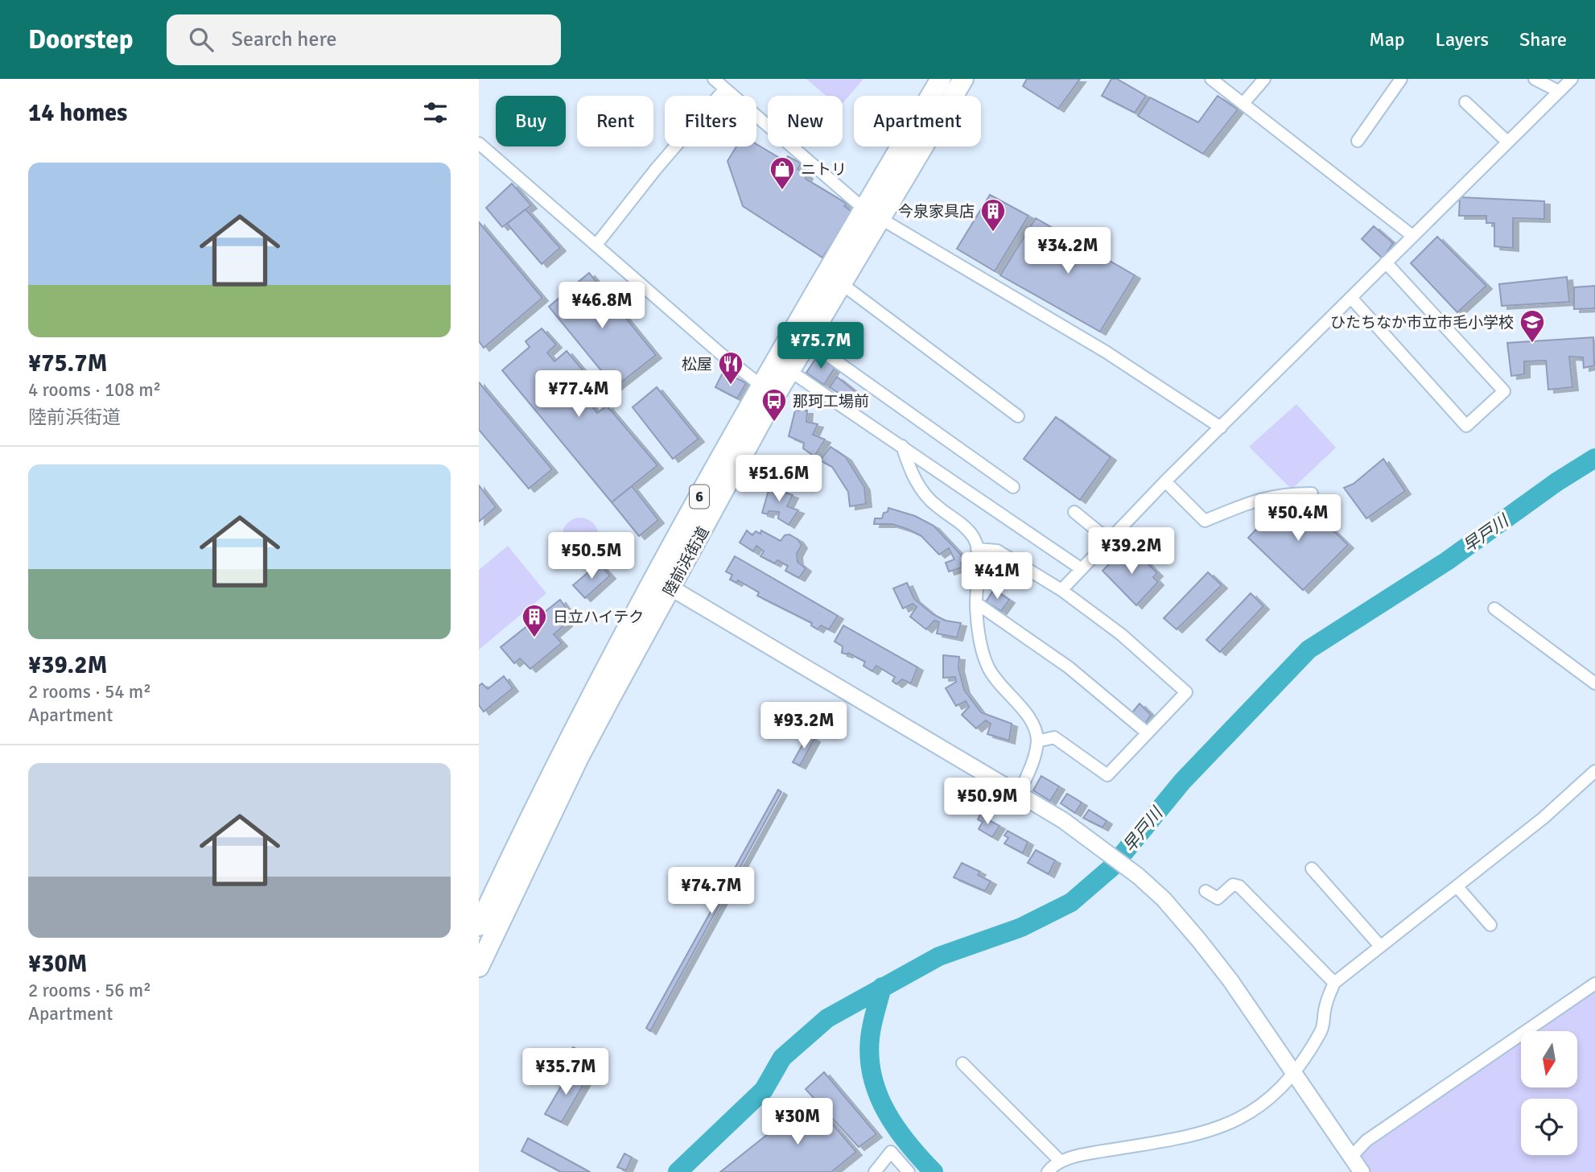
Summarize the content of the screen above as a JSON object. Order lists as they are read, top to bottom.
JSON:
{
  "streets": {
    "highway": ["6", "陸前浜街道"]
  },
  "water": ["早戸川"],
  "places": {
    "shop": ["ニトリ"],
    "building": ["今泉家具店", "日立ハイテク"],
    "school or university": ["ひたちなか市立市毛小学校"],
    "restaurant": ["松屋"],
    "bus stop": ["那珂工場前"]
  },
  "north": "bottom",
  "page": {
    "header": "Doorstep",
    "search": "Search here",
    "nav": ["Map", "Layers", "Share"],
    "heading": "14 homes",
    "chip": [
      "Buy",
      "Rent",
      "Filters",
      "New",
      "Apartment"
    ],
    "list": [
      {
        "name": "¥75.7M",
        "note": "4 rooms · 108 m² · 陸前浜街道"
      },
      {
        "name": "¥39.2M",
        "note": "2 rooms · 54 m² · Apartment"
      },
      {
        "name": "¥30M",
        "note": "2 rooms · 56 m² · Apartment"
      }
    ],
    "price": [
      "¥34.2M",
      "¥46.8M",
      "¥75.7M",
      "¥77.4M",
      "¥51.6M",
      "¥50.4M",
      "¥39.2M",
      "¥50.5M",
      "¥41M",
      "¥93.2M",
      "¥50.9M",
      "¥74.7M",
      "¥35.7M",
      "¥30M"
    ]
  }
}
